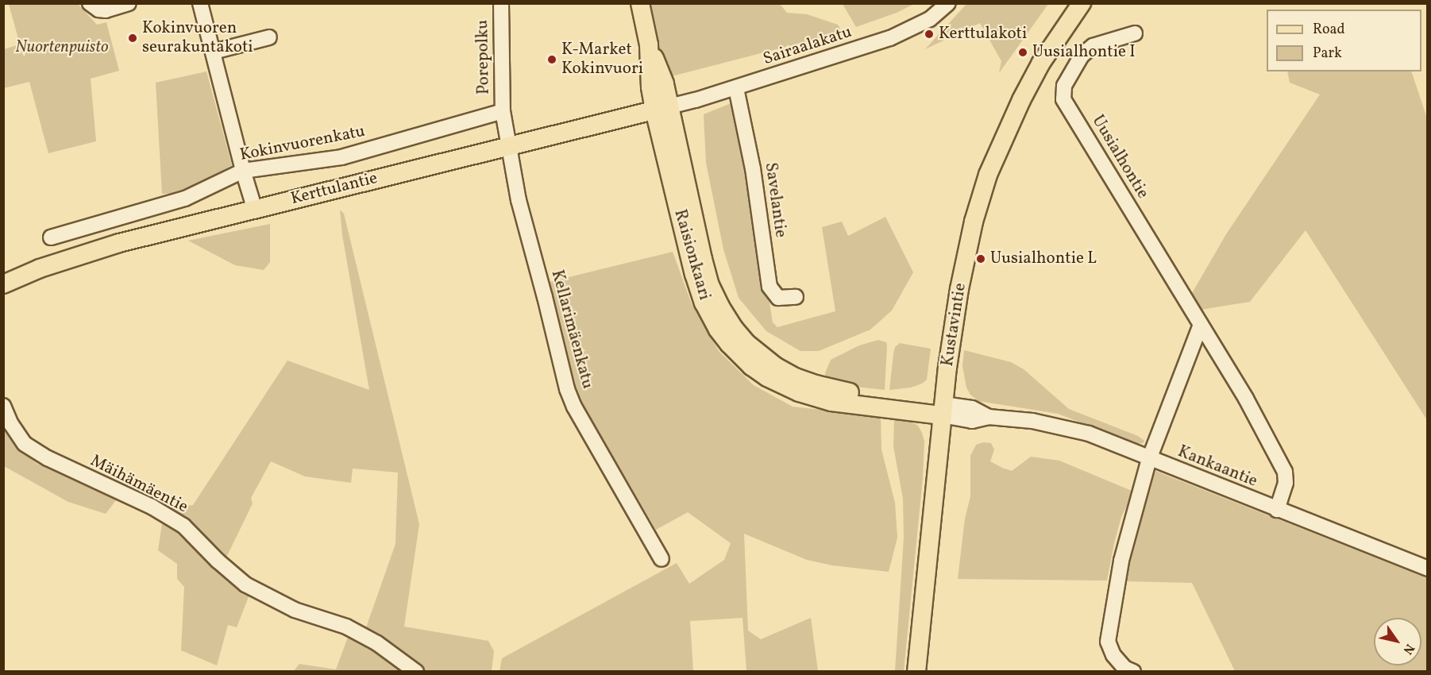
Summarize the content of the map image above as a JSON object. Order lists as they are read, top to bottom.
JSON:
{
  "streets": {
    "main road": ["Kerttulantie", "Raisionkaari", "Kustavintie"],
    "street": [
      "Sairaalakatu",
      "Porepolku",
      "Kokinvuorenkatu",
      "Uusialhontie",
      "Savelantie",
      "Kellarimäenkatu",
      "Kankaantie",
      "Mäihämäentie"
    ]
  },
  "crossings": [
    ["Sairaalakatu", "Kerttulantie"],
    ["Sairaalakatu", "Savelantie"],
    ["Sairaalakatu", "Raisionkaari"],
    ["Porepolku", "Kokinvuorenkatu"],
    ["Uusialhontie", "Kankaantie"],
    ["Kerttulantie", "Raisionkaari"],
    ["Kerttulantie", "Kellarimäenkatu"],
    ["Raisionkaari", "Kustavintie"],
    ["Raisionkaari", "Kankaantie"],
    ["Kustavintie", "Kankaantie"]
  ],
  "parks": ["Nuortenpuisto"],
  "places": [
    "Kerttulakoti",
    "Kokinvuoren seurakuntakoti",
    "Uusialhontie I",
    "K-Market Kokinvuori",
    "Uusialhontie L"
  ],
  "legend": ["Road", "Park"],
  "north": "bottom right"
}
